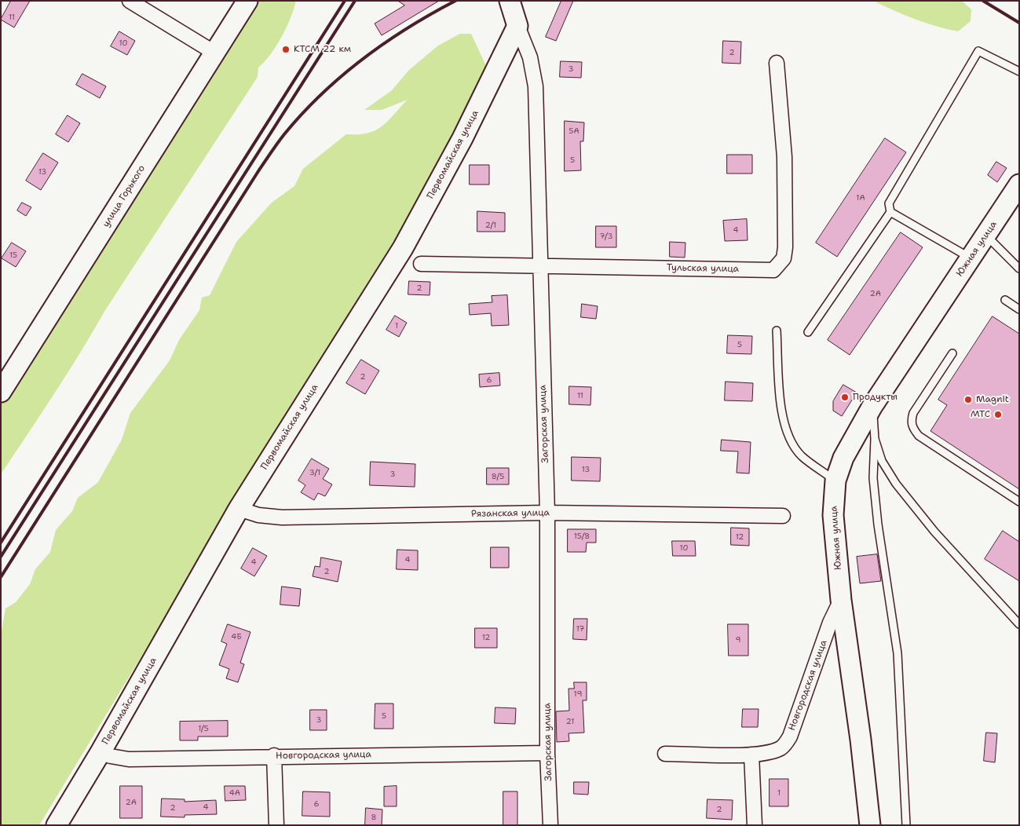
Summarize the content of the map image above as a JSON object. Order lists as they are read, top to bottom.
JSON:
{
  "streets": {
    "street": [
      "Первомайская улица",
      "улица Горького",
      "Южная улица",
      "Тульская улица",
      "Загорская улица",
      "Рязанская улица",
      "Новгородская улица"
    ]
  },
  "crossings": [
    ["Первомайская улица", "Загорская улица"],
    ["Первомайская улица", "Рязанская улица"],
    ["Первомайская улица", "Новгородская улица"],
    ["Южная улица", "Новгородская улица"],
    ["Тульская улица", "Загорская улица"],
    ["Загорская улица", "Рязанская улица"],
    ["Загорская улица", "Новгородская улица"]
  ],
  "places": [
    "КТСМ 22 км",
    "Продукты",
    "Magnit",
    "МТС"
  ],
  "house_numbers": [
    "11",
    "10",
    "2",
    "3",
    "5А",
    "5",
    "13",
    "1А",
    "2/1",
    "4",
    "7/3",
    "15",
    "2",
    "2А",
    "1",
    "5",
    "2",
    "6",
    "11",
    "13",
    "3/1",
    "3",
    "8/5",
    "15/8",
    "12",
    "10",
    "4",
    "4",
    "2",
    "17",
    "4Б",
    "12",
    "9",
    "19",
    "5",
    "3",
    "21",
    "1/5",
    "4А",
    "1",
    "2А",
    "6",
    "4",
    "2",
    "2",
    "8"
  ]
}
